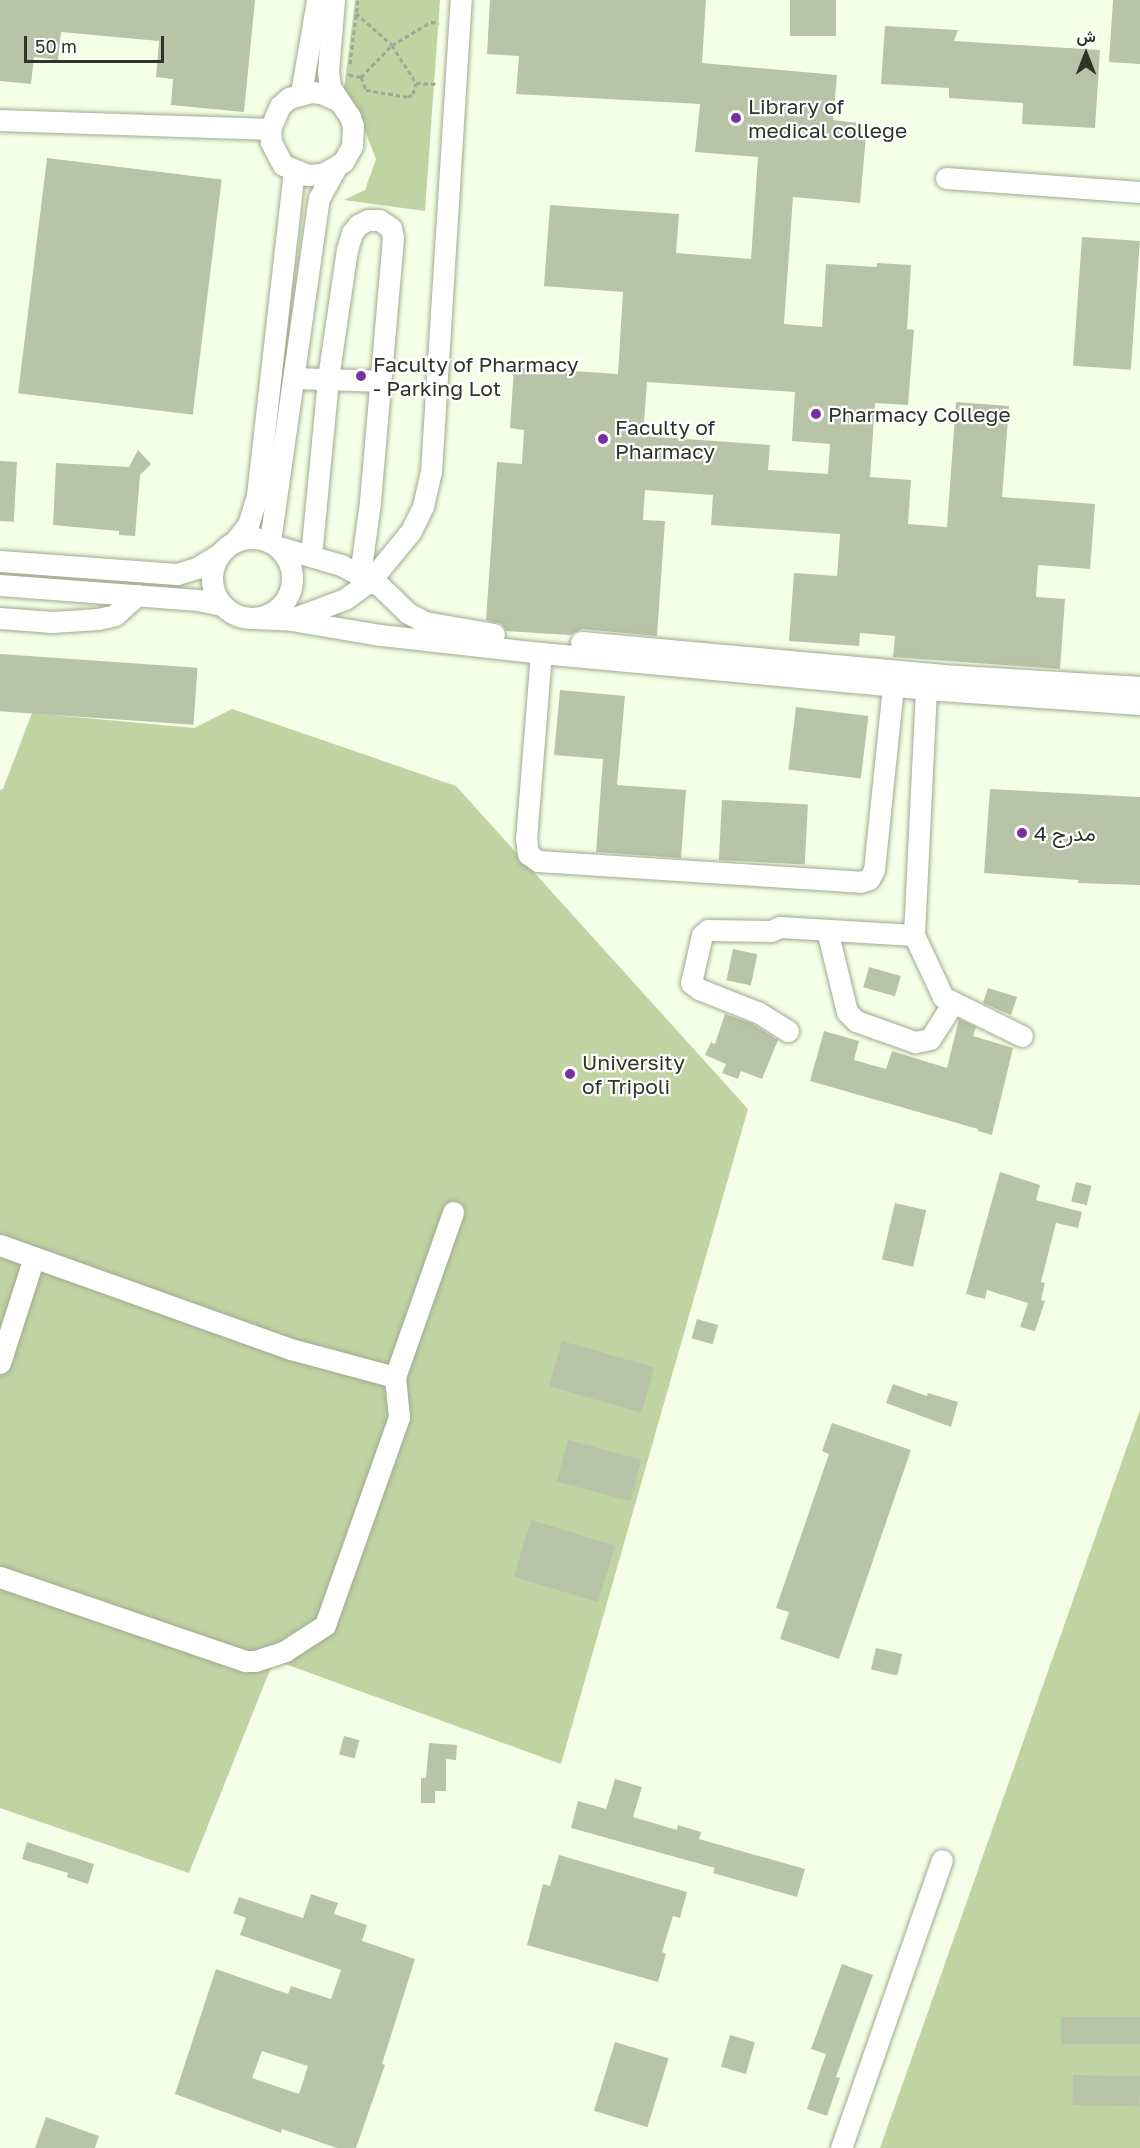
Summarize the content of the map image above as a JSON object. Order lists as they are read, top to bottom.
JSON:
{
  "places": [
    "Library of medical college",
    "Faculty of Pharmacy - Parking Lot",
    "Pharmacy College",
    "Faculty of Pharmacy",
    "مدرج 4",
    "University of Tripoli"
  ],
  "scale_bar": "50 m",
  "north": "top"
}
